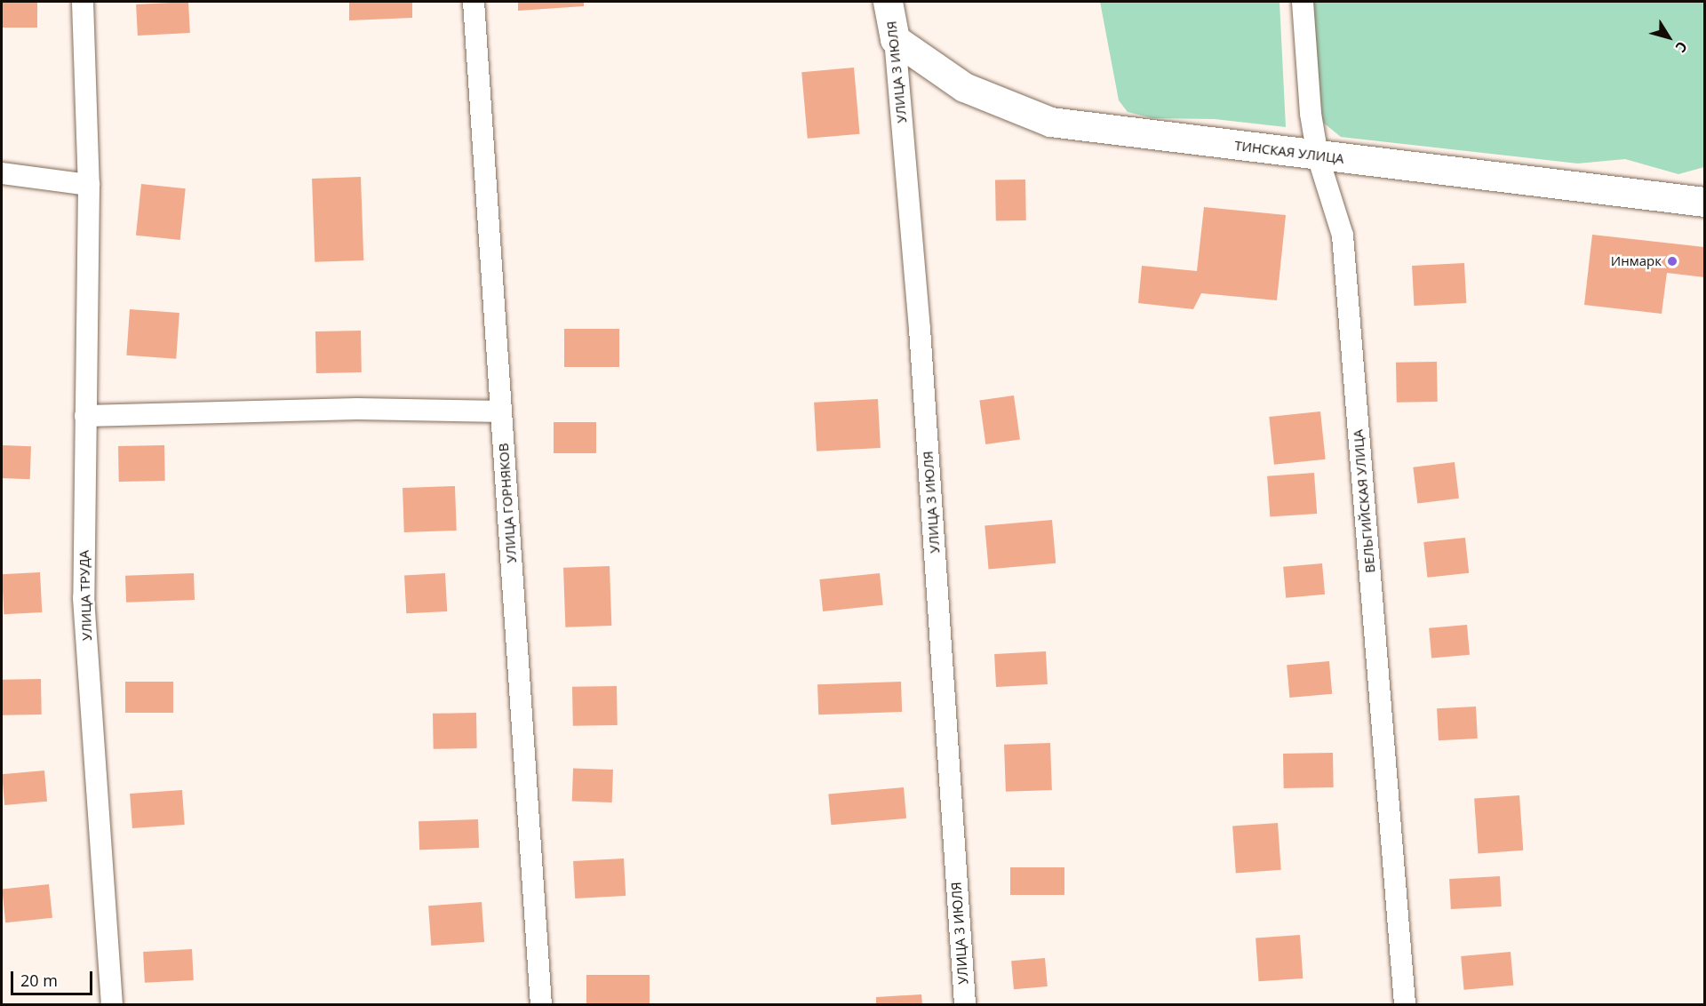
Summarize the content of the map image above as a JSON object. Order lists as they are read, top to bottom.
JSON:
{
  "streets": {
    "street": [
      "УЛИЦА 3 ИЮЛЯ",
      "ТИНСКАЯ УЛИЦА",
      "ВЕЛЬГИЙСКАЯ УЛИЦА",
      "УЛИЦА ГОРНЯКОВ",
      "УЛИЦА ТРУДА"
    ]
  },
  "crossings": [
    ["УЛИЦА 3 ИЮЛЯ", "ТИНСКАЯ УЛИЦА"],
    ["ТИНСКАЯ УЛИЦА", "ВЕЛЬГИЙСКАЯ УЛИЦА"]
  ],
  "places": ["Инмарк"],
  "scale_bar": "20 m",
  "north": "bottom right"
}
